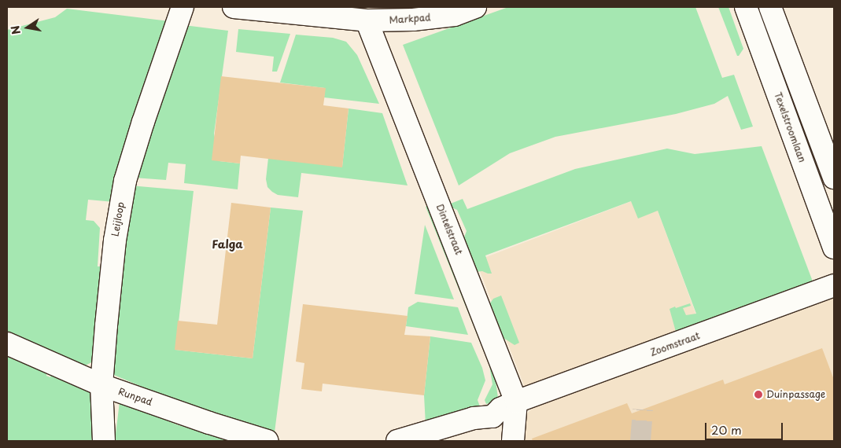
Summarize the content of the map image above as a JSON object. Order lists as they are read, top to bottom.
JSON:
{
  "streets": {
    "street": [
      "Markpad",
      "Texelstroomlaan",
      "Leijloop",
      "Dintelstraat",
      "Zoomstraat",
      "Runpad"
    ]
  },
  "crossings": [
    ["Markpad", "Dintelstraat"],
    ["Leijloop", "Runpad"],
    ["Dintelstraat", "Zoomstraat"]
  ],
  "districts": ["Falga"],
  "places": ["Duinpassage"],
  "scale_bar": "20 m",
  "north": "left"
}
